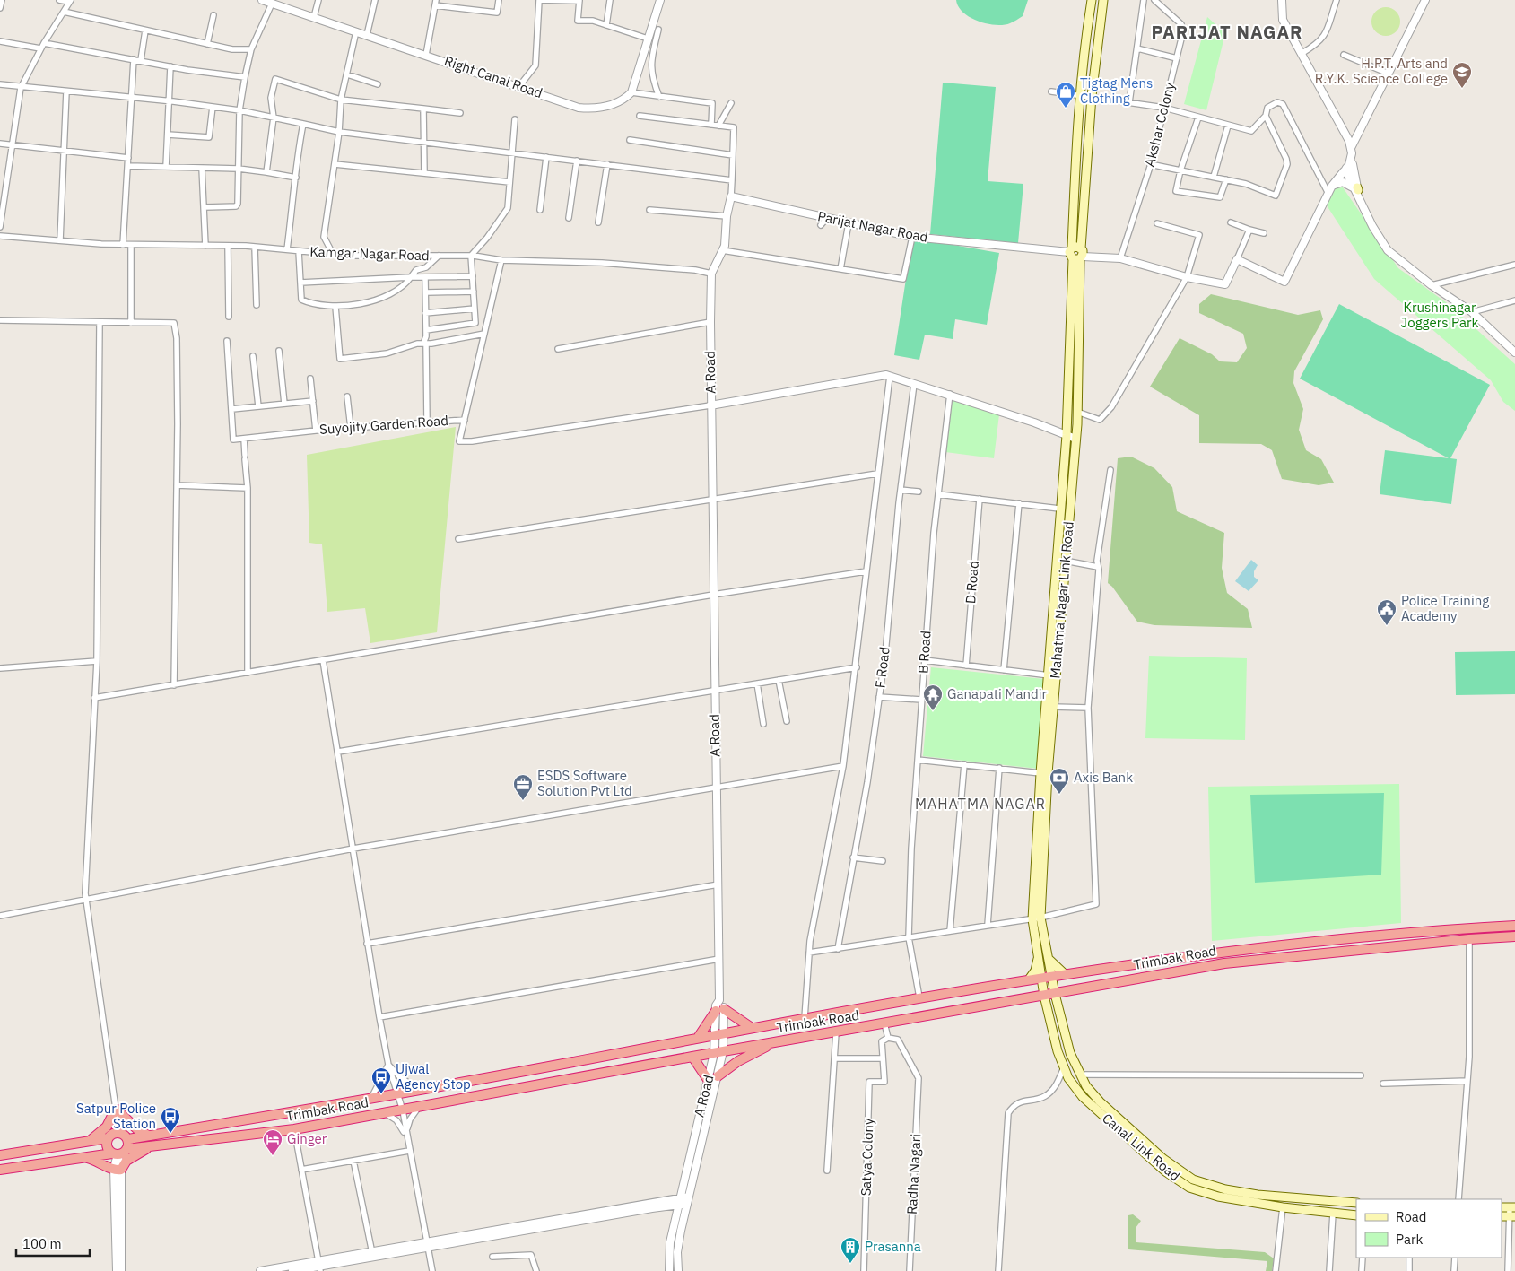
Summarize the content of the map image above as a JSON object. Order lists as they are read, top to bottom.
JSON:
{
  "streets": {
    "highway": ["Trimbak Road"],
    "main road": ["Mahatma Nagar Link Road", "Canal Link Road"],
    "street": [
      "Right Canal Road",
      "Akshar Colony",
      "Parijat Nagar Road",
      "Kamgar Nagar Road",
      "A Road",
      "Suyojity Garden Road",
      "D Road",
      "B Road",
      "F Road",
      "Satya Colony",
      "Radha Nagari"
    ]
  },
  "crossings": [
    ["Akshar Colony", "Parijat Nagar Road"],
    ["Parijat Nagar Road", "A Road"],
    ["Parijat Nagar Road", "Mahatma Nagar Link Road"],
    ["Kamgar Nagar Road", "A Road"],
    ["A Road", "Suyojity Garden Road"],
    ["A Road", "Trimbak Road"],
    ["Mahatma Nagar Link Road", "Trimbak Road"],
    ["Mahatma Nagar Link Road", "Canal Link Road"],
    ["B Road", "Trimbak Road"],
    ["Trimbak Road", "Canal Link Road"]
  ],
  "districts": ["PARIJAT NAGAR", "MAHATMA NAGAR"],
  "parks": ["Krushinagar Joggers Park"],
  "places": {
    "school or university": ["H.P.T. Arts and R.Y.K. Science College"],
    "shop": ["Tigtag Mens Clothing"],
    "public building": ["Police Training Academy"],
    "temple": ["Ganapati Mandir"],
    "bank": ["Axis Bank"],
    "office": ["ESDS Software Solution Pvt Ltd"],
    "bus stop": ["Ujwal Agency Stop", "Satpur Police Station"],
    "hotel": ["Ginger"],
    "building": ["Prasanna"]
  },
  "legend": ["Road", "Park"],
  "scale_bar": "100 m"
}
